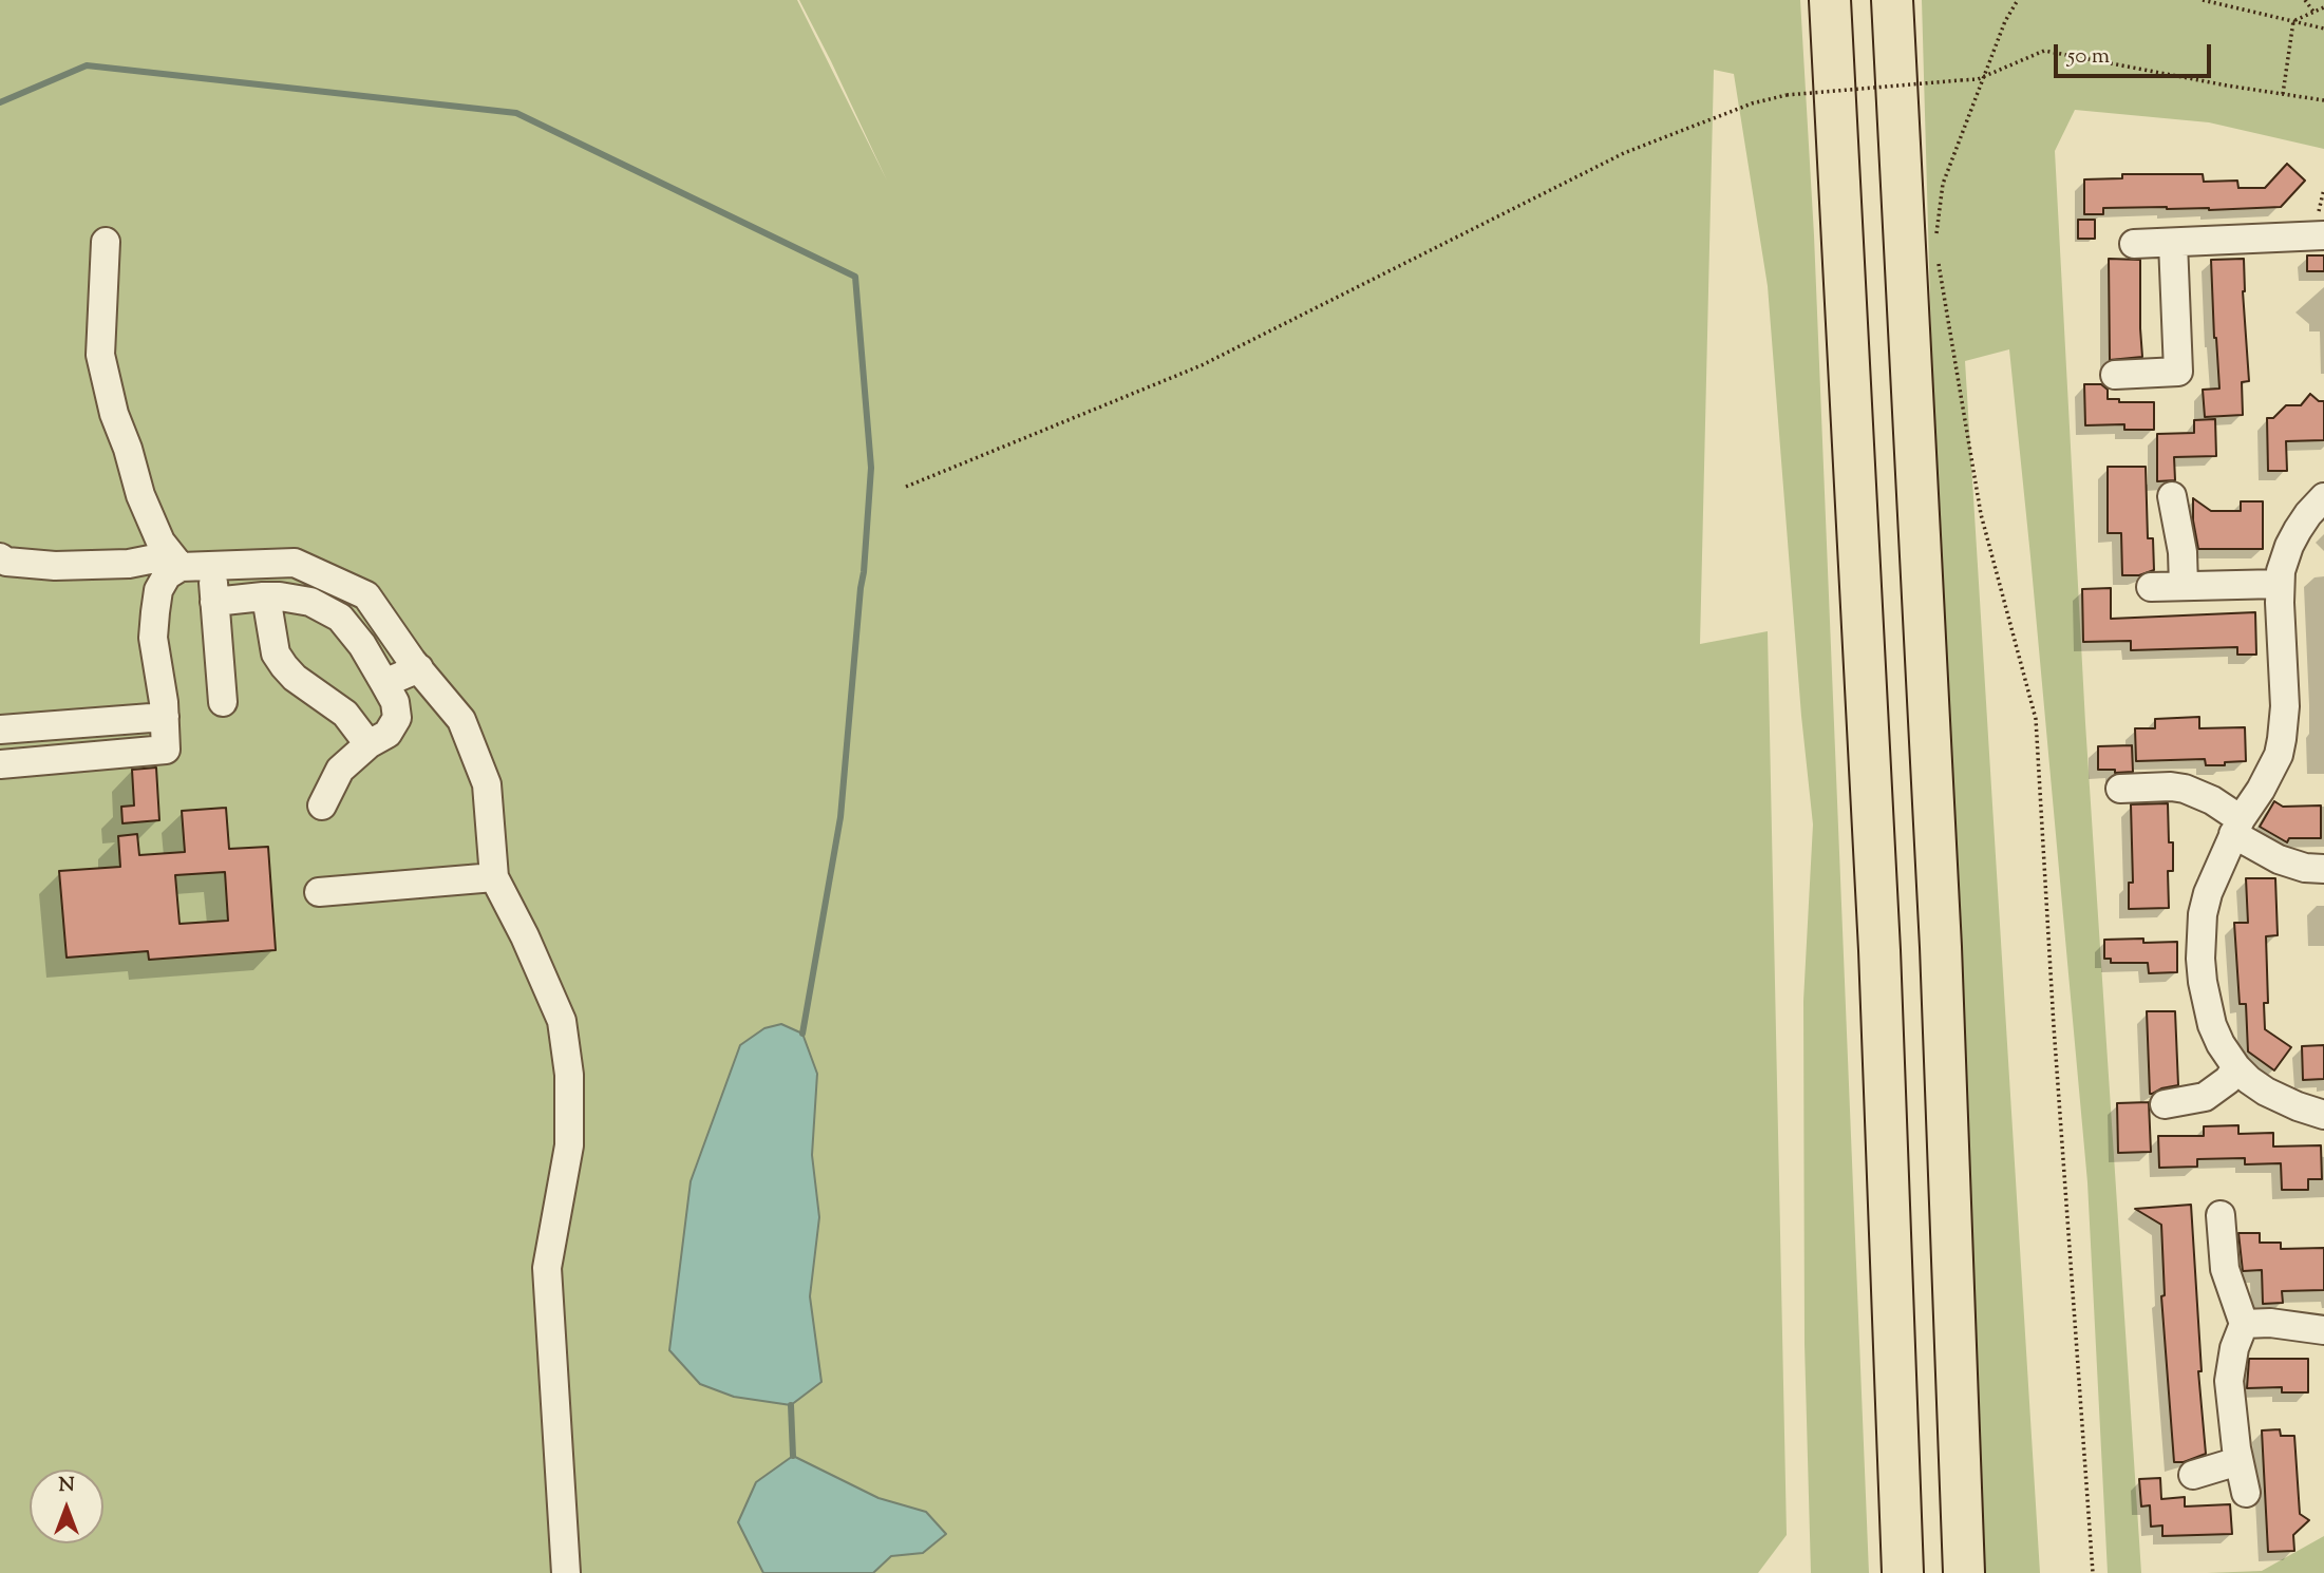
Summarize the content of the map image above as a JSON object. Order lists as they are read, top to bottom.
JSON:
{
  "scale_bar": "50 m",
  "north": "top"
}
